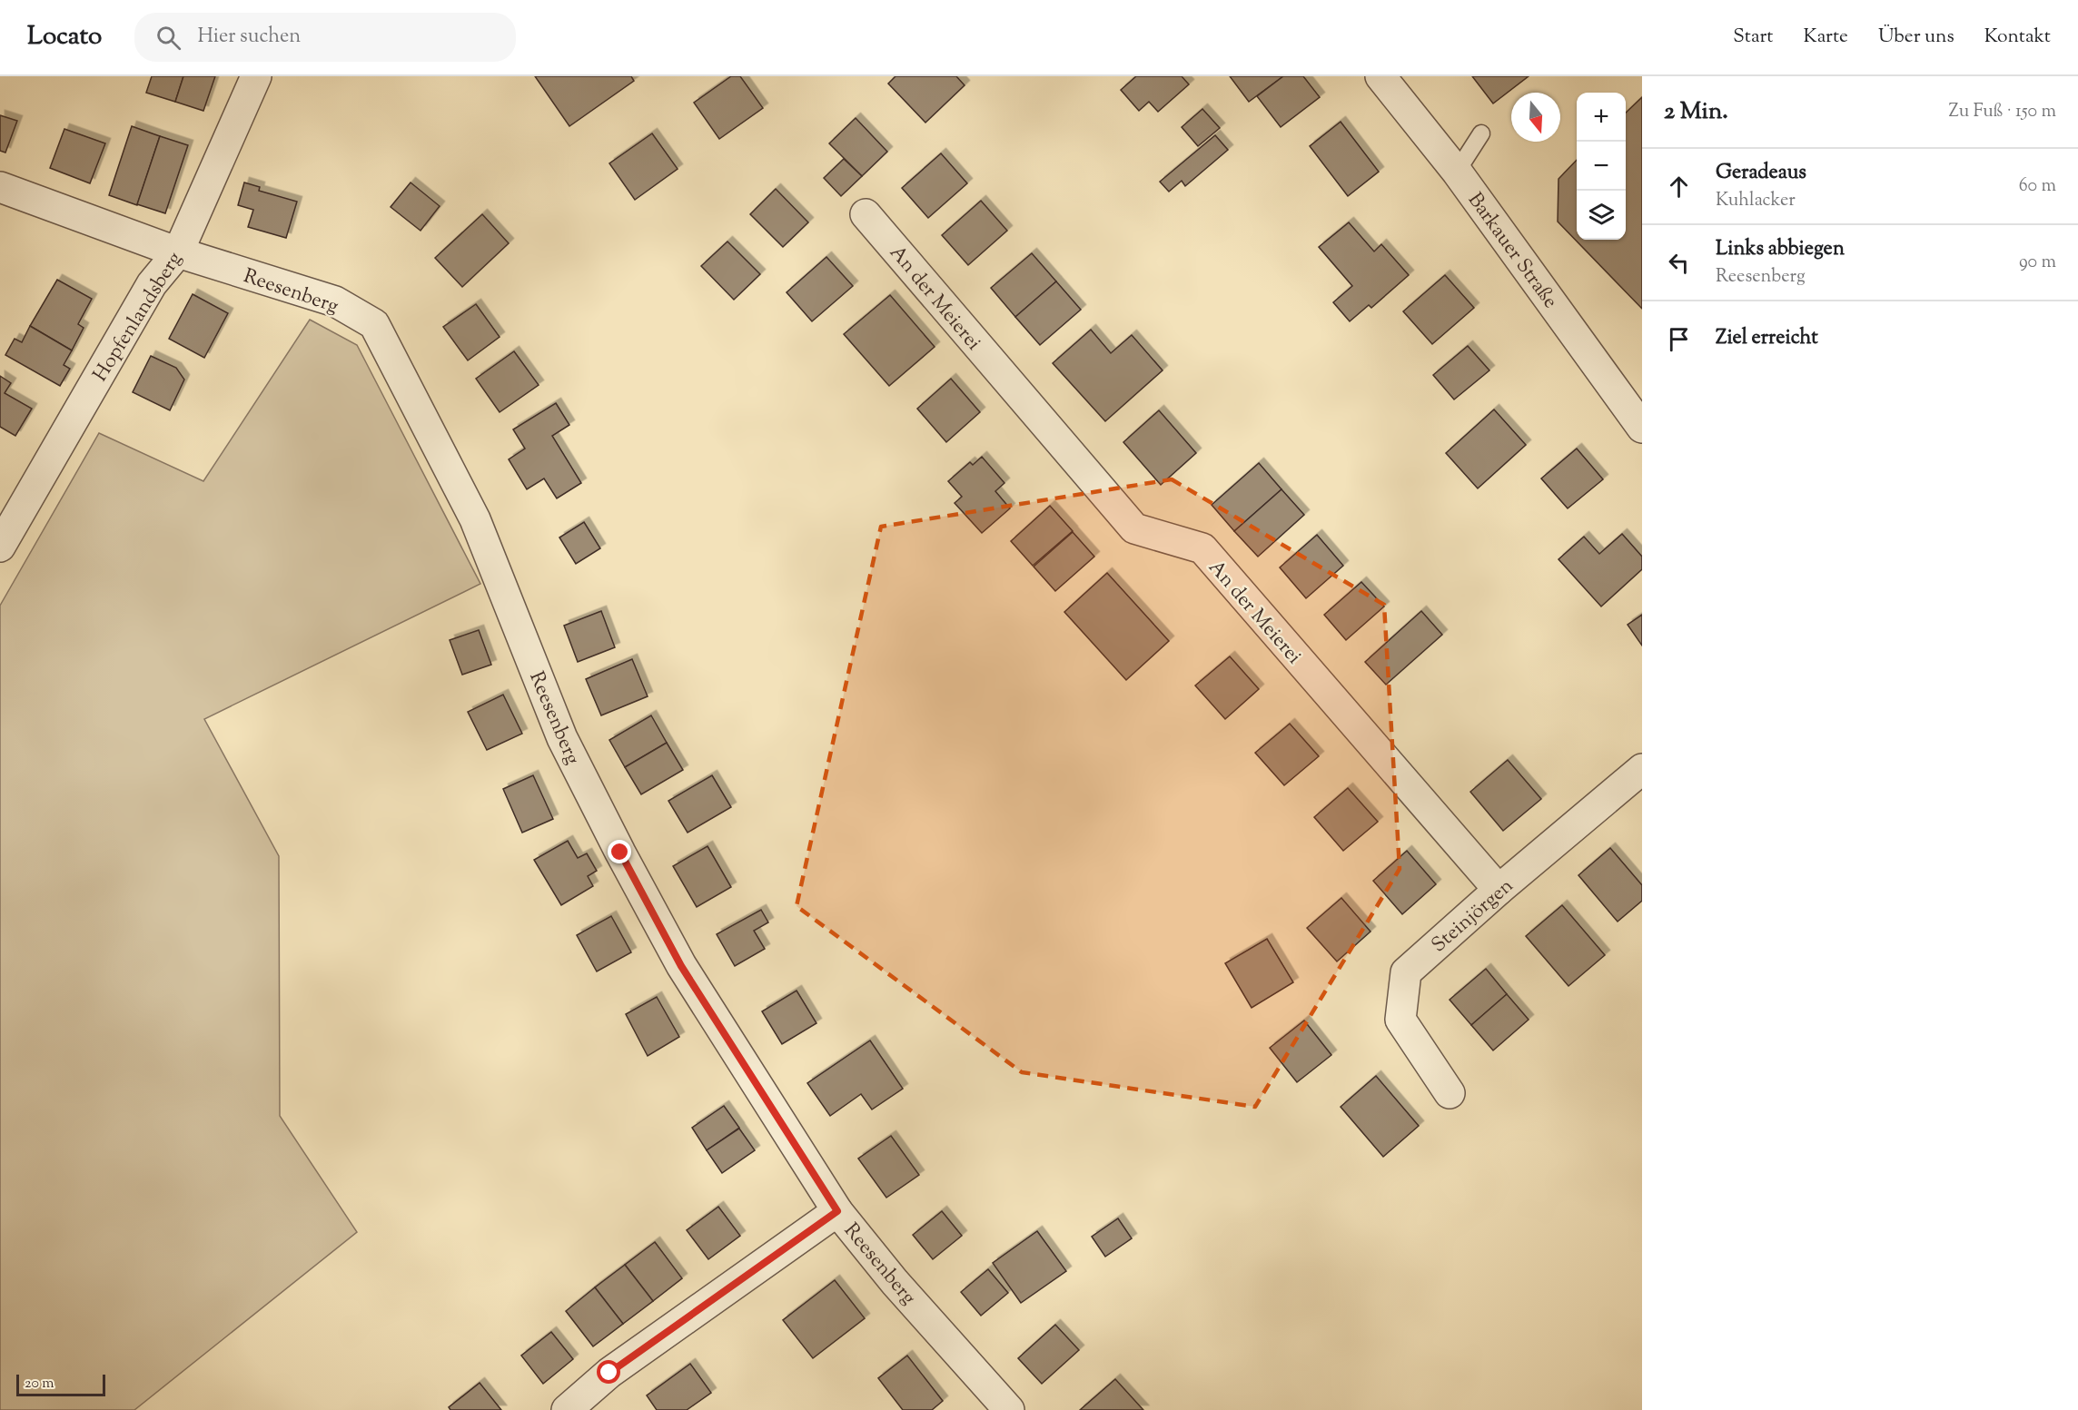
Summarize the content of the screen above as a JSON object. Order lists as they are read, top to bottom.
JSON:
{
  "streets": {
    "street": [
      "Barkauer Straße",
      "Reesenberg",
      "An der Meierei",
      "Hopfenlandsberg",
      "Steinjörgen"
    ]
  },
  "crossings": [
    ["Reesenberg", "Hopfenlandsberg"],
    ["An der Meierei", "Steinjörgen"]
  ],
  "scale_bar": "20 m",
  "north": "bottom",
  "page": {
    "header": "Locato",
    "search": "Hier suchen",
    "nav": [
      "Start",
      "Karte",
      "Über uns",
      "Kontakt"
    ],
    "heading": ["2 Min.", "Zu Fuß · 150 m"],
    "map_buttons": ["+", "−"],
    "list": [
      ["Geradeaus", "Kuhlacker", "60 m"],
      ["Links abbiegen", "Reesenberg", "90 m"],
      "Ziel erreicht"
    ],
    "scale": "20 m"
  }
}
